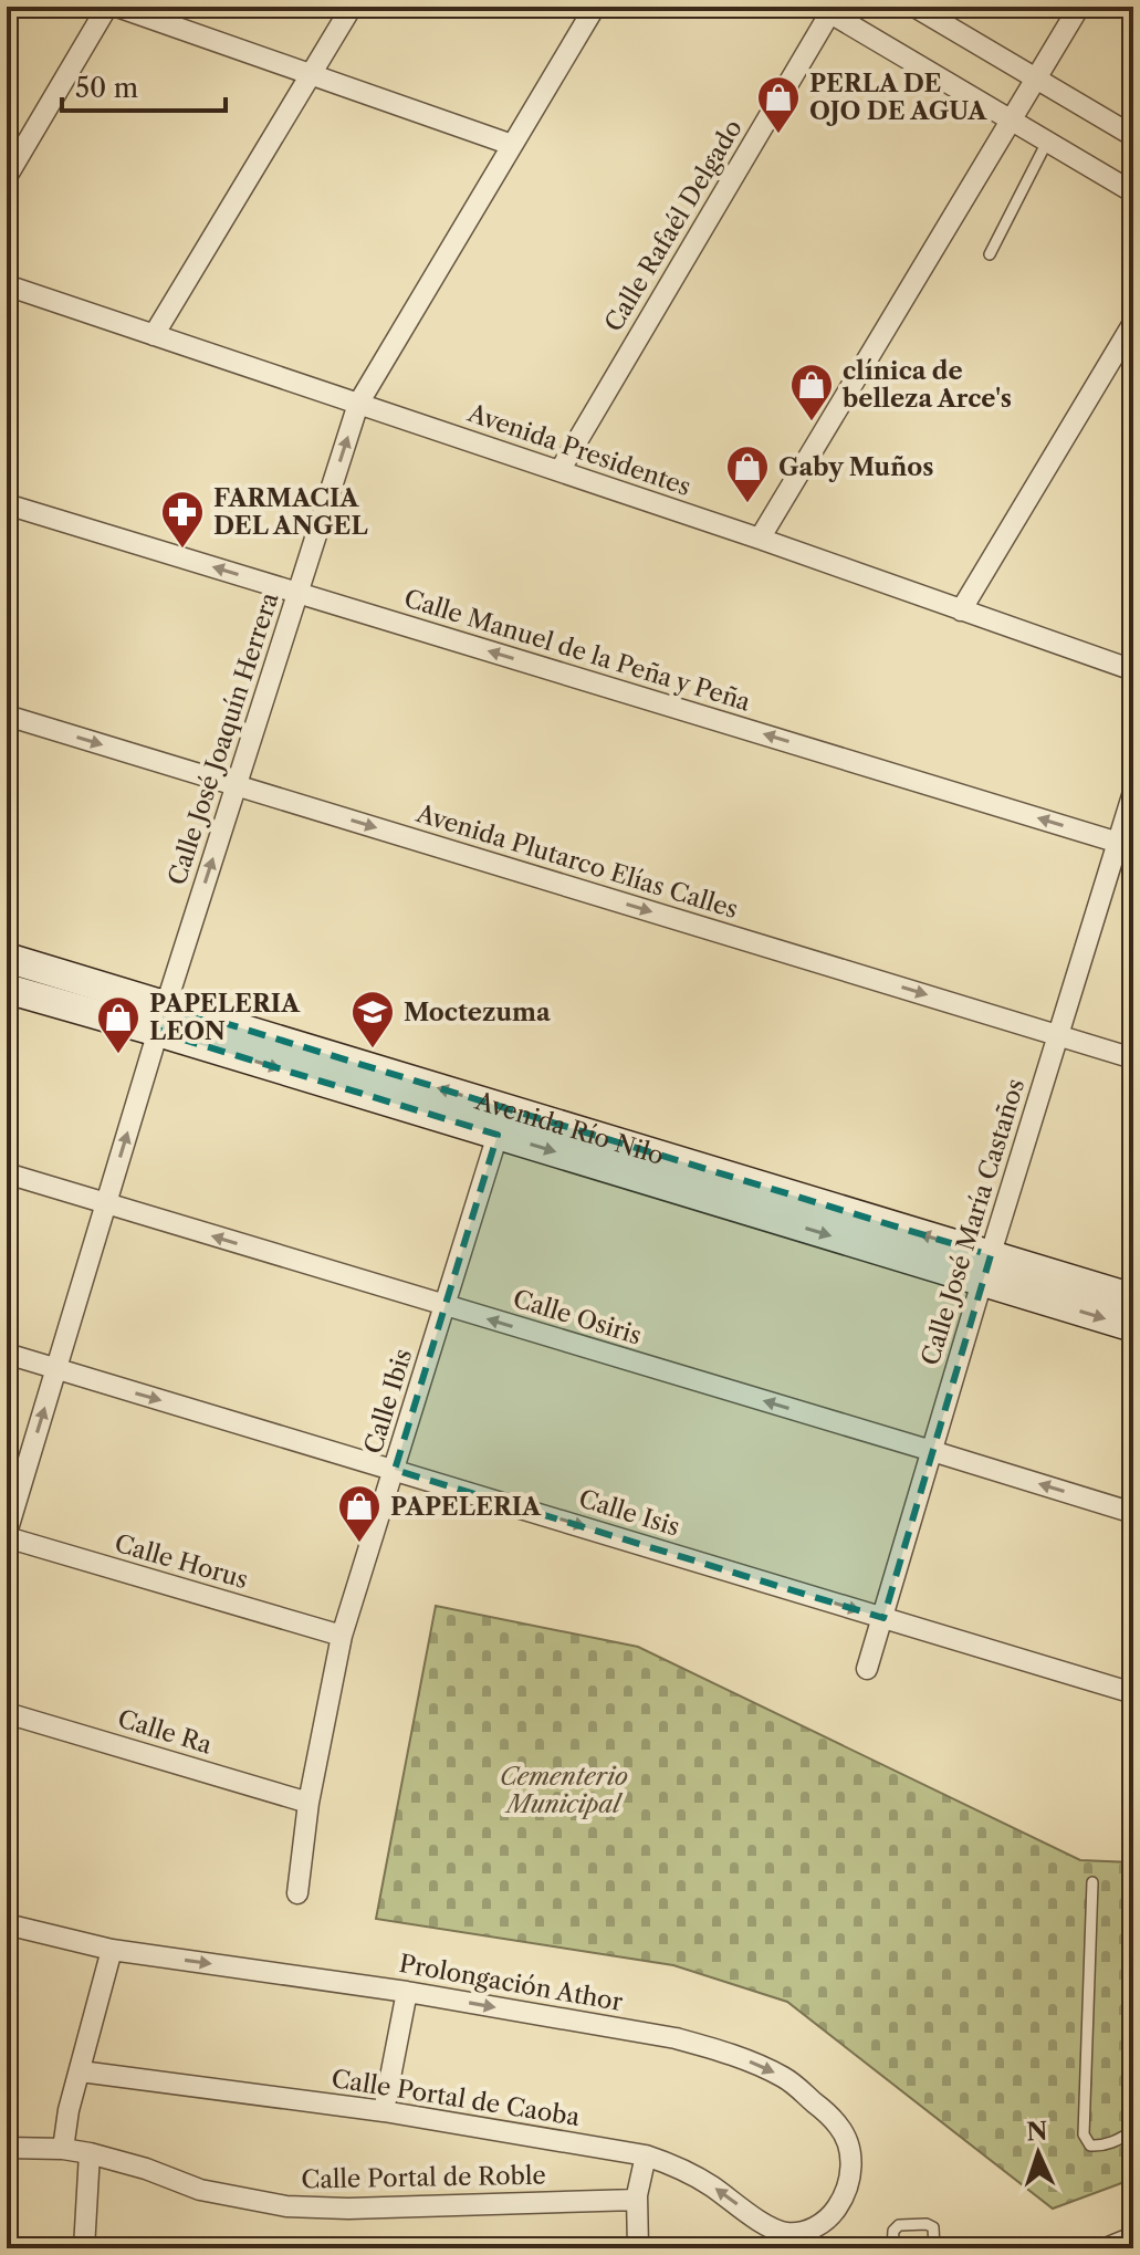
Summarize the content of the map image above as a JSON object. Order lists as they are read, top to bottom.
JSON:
{
  "streets": {
    "main road": ["Avenida Río Nilo"],
    "street": [
      "Calle Rafaél Delgado",
      "Avenida Presidentes",
      "Calle Manuel de la Peña y Peña",
      "Calle José Joaquín Herrera",
      "Avenida Plutarco Elías Calles",
      "Calle José María Castaños",
      "Calle Osiris",
      "Calle Ibis",
      "Calle Isis",
      "Calle Horus",
      "Calle Ra",
      "Prolongación Athor",
      "Calle Portal de Caoba",
      "Calle Portal de Roble"
    ]
  },
  "crossings": [
    ["Calle Rafaél Delgado", "Avenida Presidentes"],
    ["Avenida Presidentes", "Calle José Joaquín Herrera"],
    ["Calle Manuel de la Peña y Peña", "Calle José Joaquín Herrera"],
    ["Calle Manuel de la Peña y Peña", "Calle José María Castaños"],
    ["Calle José Joaquín Herrera", "Avenida Plutarco Elías Calles"],
    ["Calle José Joaquín Herrera", "Avenida Río Nilo"],
    ["Calle José Joaquín Herrera", "Calle Osiris"],
    ["Calle José Joaquín Herrera", "Calle Isis"],
    ["Calle José Joaquín Herrera", "Calle Horus"],
    ["Avenida Plutarco Elías Calles", "Calle José María Castaños"],
    ["Avenida Río Nilo", "Calle José María Castaños"],
    ["Avenida Río Nilo", "Calle Ibis"],
    ["Calle José María Castaños", "Calle Osiris"],
    ["Calle José María Castaños", "Calle Isis"],
    ["Calle Osiris", "Calle Ibis"],
    ["Calle Ibis", "Calle Isis"],
    ["Calle Ibis", "Calle Horus"],
    ["Calle Ibis", "Calle Ra"],
    ["Prolongación Athor", "Calle Portal de Caoba"]
  ],
  "one_way": [
    "Calle Manuel de la Peña y Peña",
    "Calle José Joaquín Herrera",
    "Avenida Plutarco Elías Calles",
    "Calle Osiris",
    "Calle Isis",
    "Prolongación Athor"
  ],
  "parks": ["Cementerio Municipal"],
  "places": {
    "shop": [
      "PERLA DE OJO DE AGUA",
      "clínica de belleza Arce's",
      "Gaby Muños",
      "PAPELERIA LEON",
      "PAPELERIA"
    ],
    "pharmacy": ["FARMACIA DEL ANGEL"],
    "school or university": ["Moctezuma"]
  },
  "scale_bar": "50 m",
  "north": "top"
}
